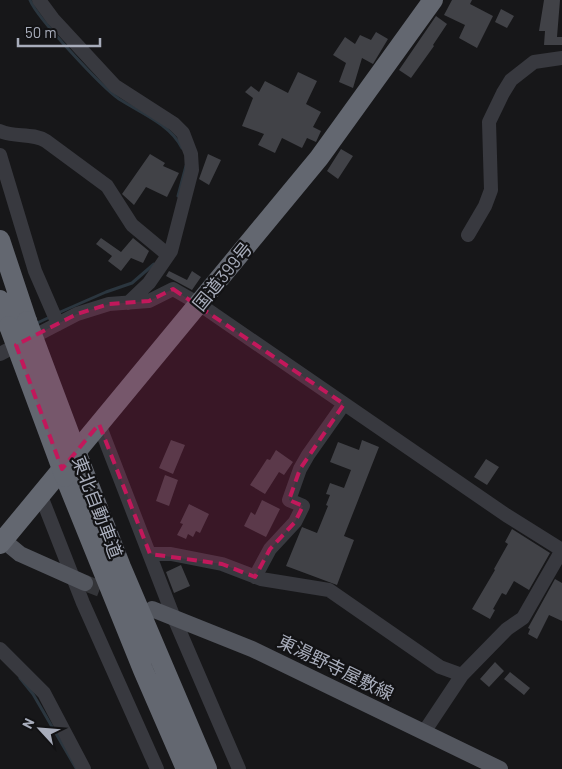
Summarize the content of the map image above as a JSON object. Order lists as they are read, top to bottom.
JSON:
{
  "streets": {
    "highway": ["国道399号", "東北自動車道"],
    "main road": ["東湯野寺屋敷線"]
  },
  "scale_bar": "50 m",
  "north": "top left"
}
